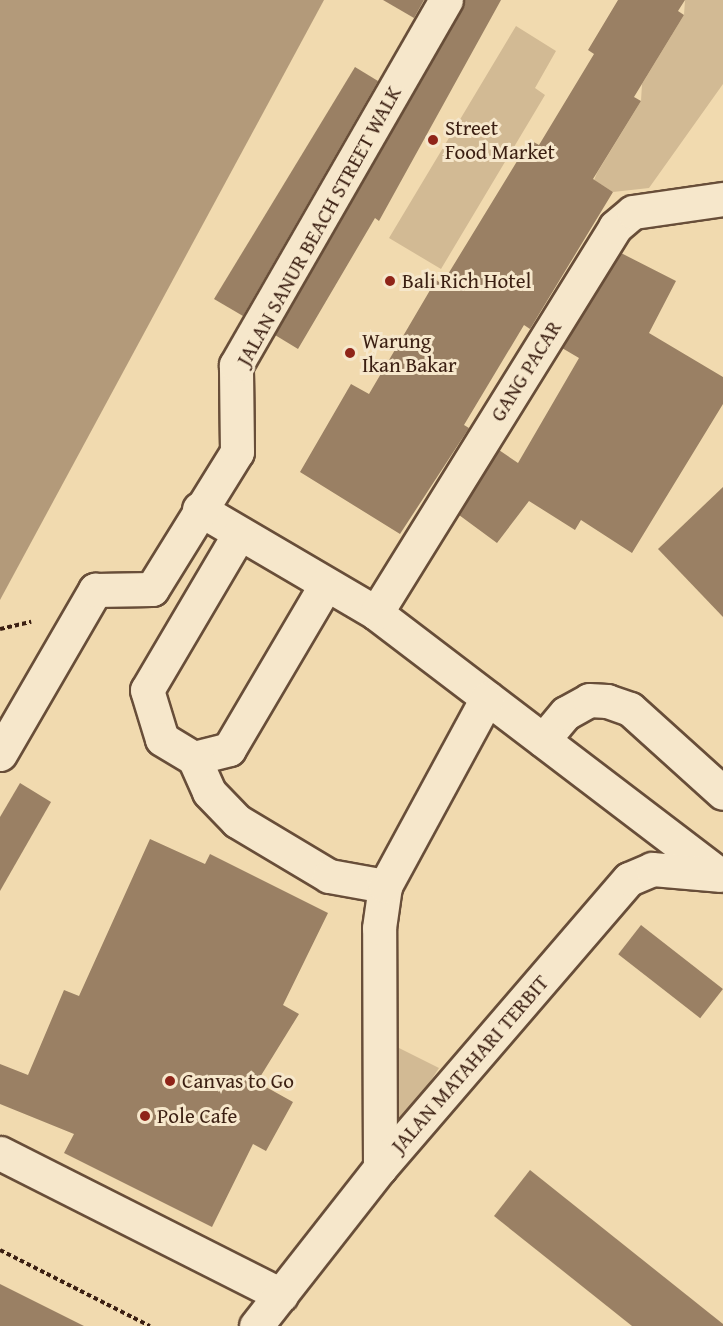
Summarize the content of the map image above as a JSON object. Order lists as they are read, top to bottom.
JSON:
{
  "streets": {
    "street": ["JALAN SANUR BEACH STREET WALK", "GANG PACAR", "JALAN MATAHARI TERBIT"]
  },
  "crossings": [
    ["JALAN SANUR BEACH STREET WALK", "JALAN MATAHARI TERBIT"],
    ["GANG PACAR", "JALAN MATAHARI TERBIT"]
  ],
  "places": [
    "Street Food Market",
    "Bali Rich Hotel",
    "Warung Ikan Bakar",
    "Canvas to Go",
    "Pole Cafe"
  ]
}
